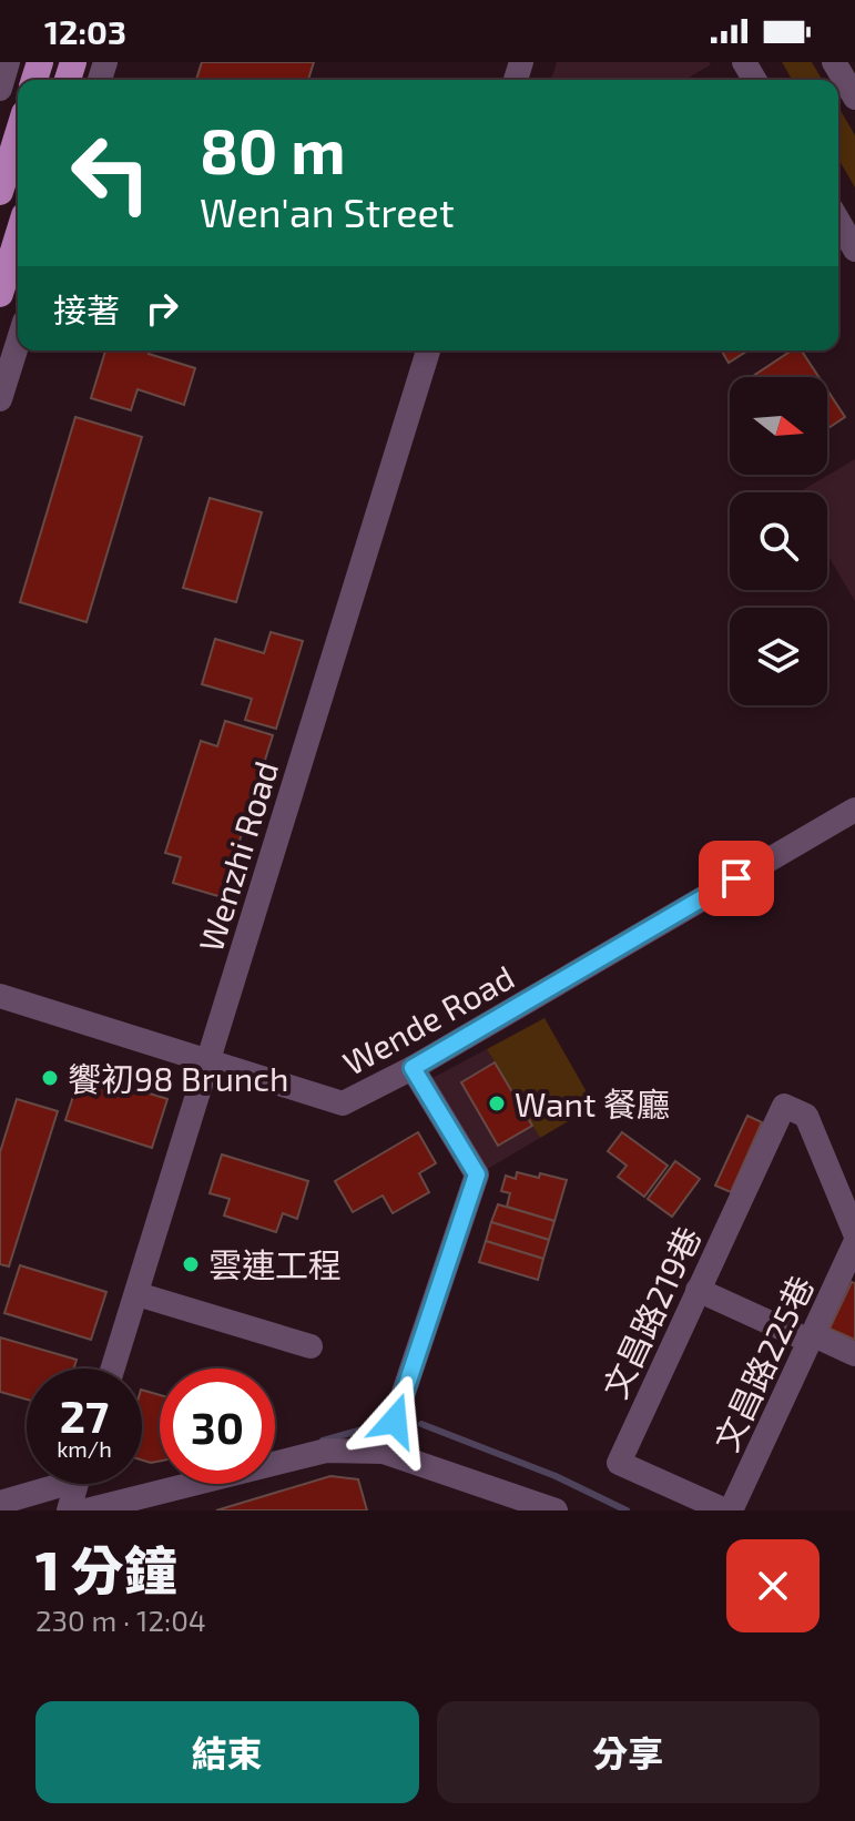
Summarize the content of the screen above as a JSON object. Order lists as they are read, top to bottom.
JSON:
{
  "streets": {
    "street": [
      "Wenzhi Road",
      "Wende Road",
      "文昌路219巷",
      "文昌路225巷"
    ]
  },
  "crossings": [
    ["Wenzhi Road", "Wende Road"],
    ["文昌路219巷", "文昌路225巷"]
  ],
  "places": ["饗初98 Brunch", "Want 餐廳", "雲連工程"],
  "north": "right",
  "page": {
    "status": "12:03",
    "turn": ["80 m", "Wen'an Street"],
    "then": "接著",
    "speed": "27 km/h",
    "limit": "30",
    "heading": ["1 分鐘", "230 m · 12:04"],
    "buttons": ["結束", "分享"]
  }
}
